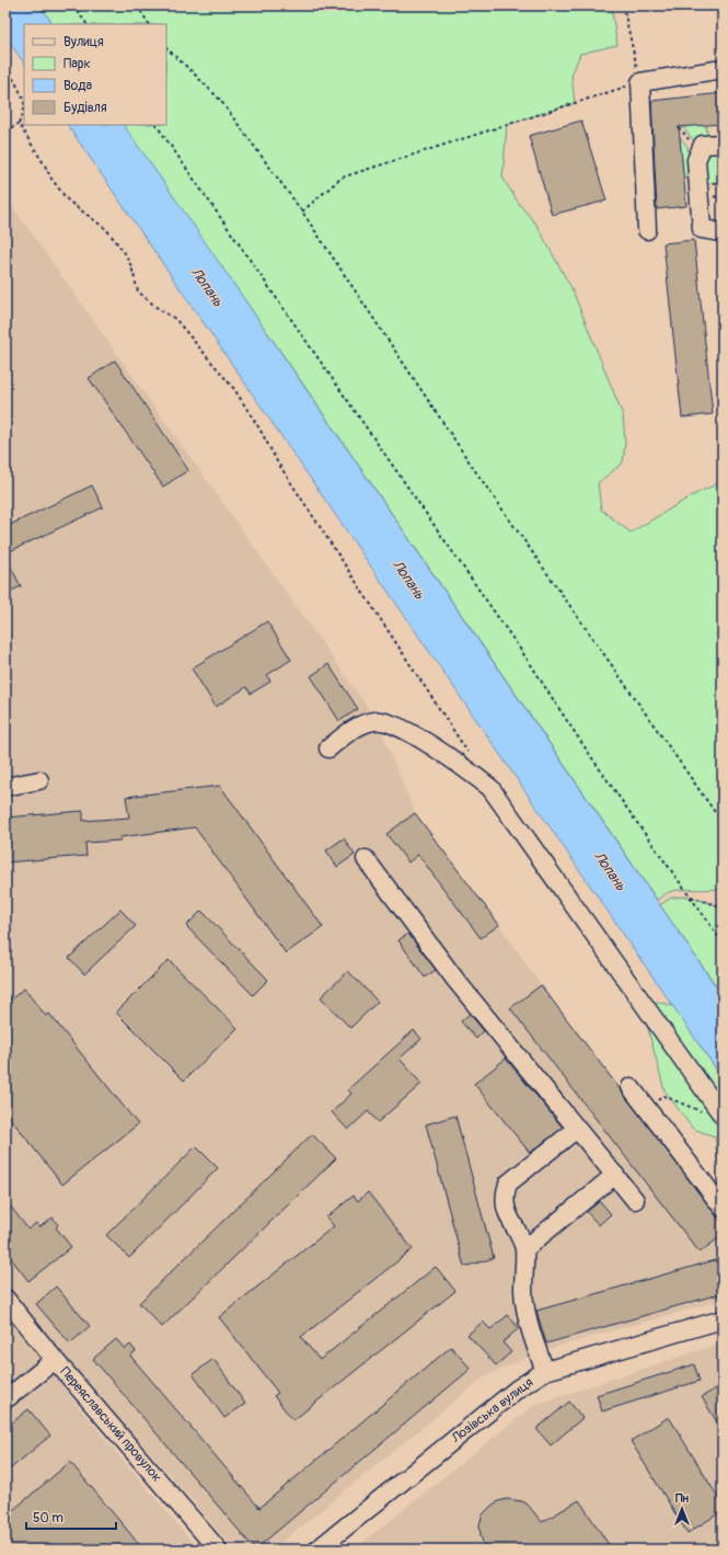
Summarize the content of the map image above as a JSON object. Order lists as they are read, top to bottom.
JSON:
{
  "streets": {
    "street": ["Лозівська вулиця", "Переяславський провулок"]
  },
  "water": ["Лопань"],
  "legend": [
    "Вулиця",
    "Парк",
    "Вода",
    "Будівля"
  ],
  "scale_bar": "50 m",
  "north": "top"
}
